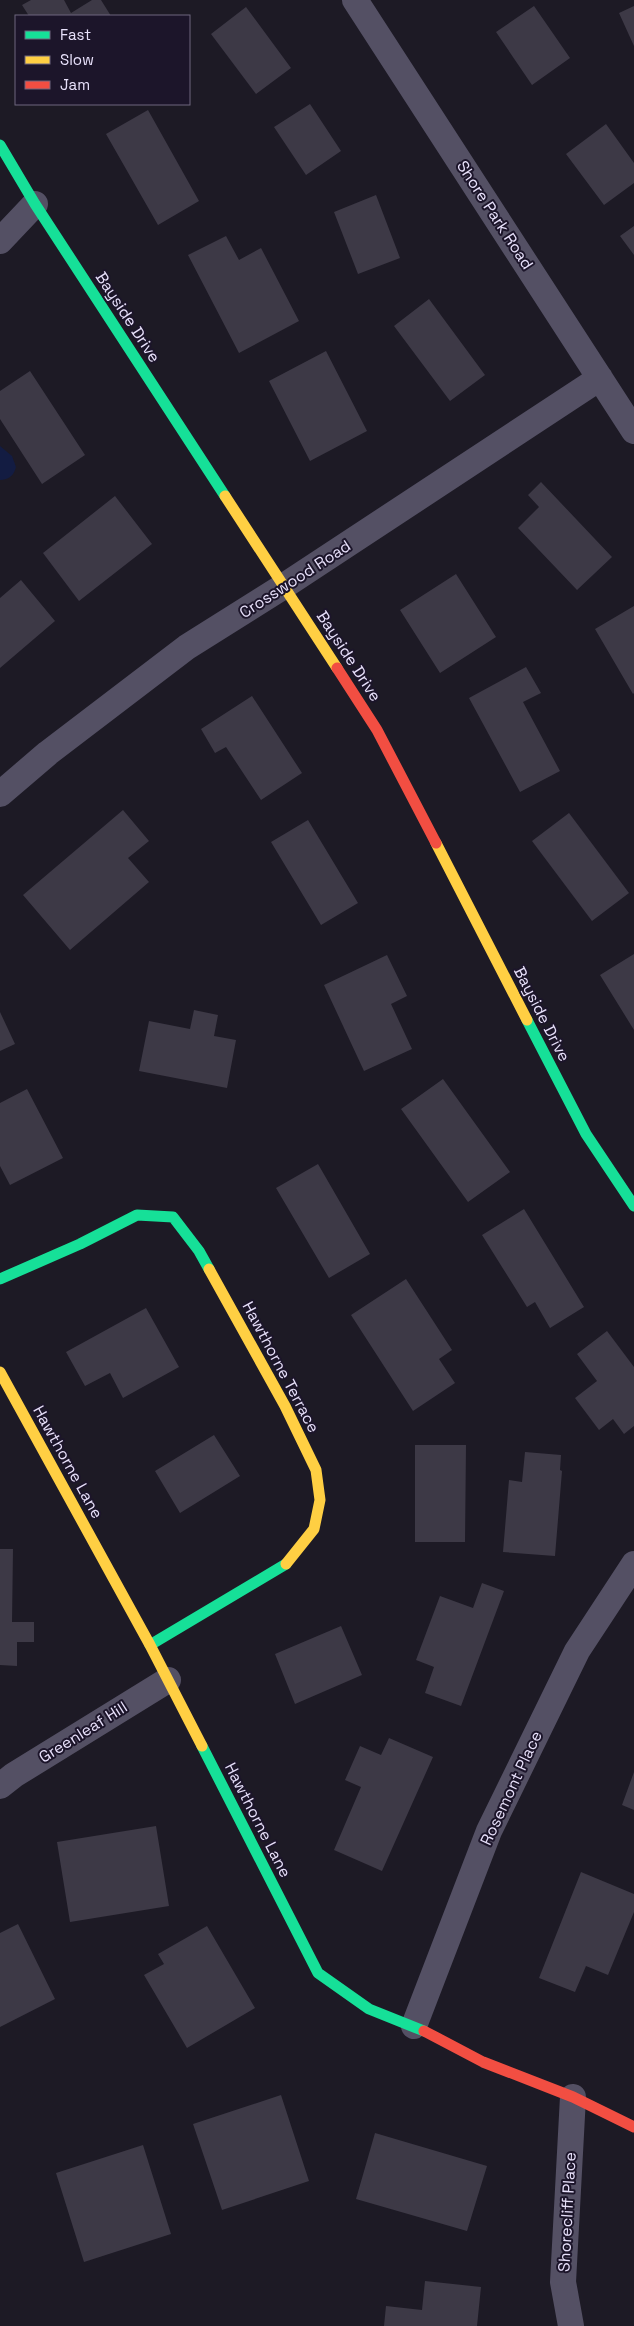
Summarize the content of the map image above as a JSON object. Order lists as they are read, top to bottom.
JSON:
{
  "streets": {
    "street": [
      "Shore Park Road",
      "Bayside Drive",
      "Crosswood Road",
      "Hawthorne Terrace",
      "Hawthorne Lane",
      "Greenleaf Hill",
      "Rosemont Place",
      "Shorecliff Place"
    ]
  },
  "crossings": [
    ["Shore Park Road", "Crosswood Road"],
    ["Bayside Drive", "Crosswood Road"],
    ["Hawthorne Terrace", "Hawthorne Lane"],
    ["Hawthorne Lane", "Greenleaf Hill"],
    ["Hawthorne Lane", "Rosemont Place"],
    ["Hawthorne Lane", "Shorecliff Place"]
  ],
  "legend": ["Fast", "Slow", "Jam"]
}
